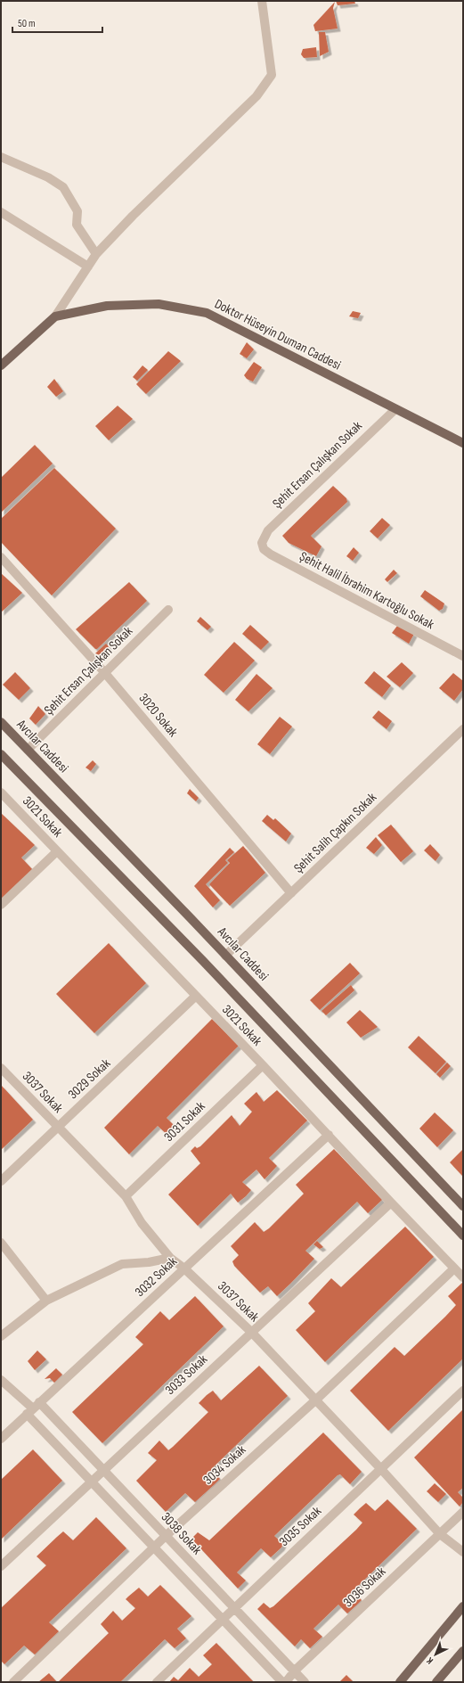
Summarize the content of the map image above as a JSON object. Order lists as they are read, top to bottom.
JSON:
{
  "streets": {
    "main road": ["Doktor Hüseyin Duman Caddesi", "Avcılar Caddesi"],
    "street": [
      "Şehit Ersan Çalışkan Sokak",
      "Şehit Halil İbrahim Kartoğlu Sokak",
      "3020 Sokak",
      "3021 Sokak",
      "Şehit Salih Çapkın Sokak",
      "3029 Sokak",
      "3037 Sokak",
      "3031 Sokak",
      "3032 Sokak",
      "3033 Sokak",
      "3034 Sokak",
      "3035 Sokak",
      "3038 Sokak",
      "3036 Sokak"
    ]
  },
  "crossings": [
    ["Doktor Hüseyin Duman Caddesi", "Şehit Ersan Çalışkan Sokak"],
    ["Şehit Ersan Çalışkan Sokak", "Şehit Halil İbrahim Kartoğlu Sokak"],
    ["Şehit Ersan Çalışkan Sokak", "3020 Sokak"],
    ["Şehit Ersan Çalışkan Sokak", "Avcılar Caddesi"],
    ["3020 Sokak", "Şehit Salih Çapkın Sokak"],
    ["Avcılar Caddesi", "Şehit Salih Çapkın Sokak"],
    ["3021 Sokak", "3029 Sokak"],
    ["3021 Sokak", "3031 Sokak"],
    ["3021 Sokak", "3032 Sokak"],
    ["3021 Sokak", "3033 Sokak"],
    ["3021 Sokak", "3034 Sokak"],
    ["3029 Sokak", "3037 Sokak"],
    ["3037 Sokak", "3031 Sokak"],
    ["3037 Sokak", "3032 Sokak"],
    ["3037 Sokak", "3033 Sokak"],
    ["3037 Sokak", "3034 Sokak"],
    ["3037 Sokak", "3035 Sokak"],
    ["3037 Sokak", "3036 Sokak"],
    ["3032 Sokak", "3038 Sokak"],
    ["3033 Sokak", "3038 Sokak"],
    ["3034 Sokak", "3038 Sokak"],
    ["3035 Sokak", "3038 Sokak"],
    ["3038 Sokak", "3036 Sokak"]
  ],
  "scale_bar": "50 m",
  "north": "bottom left"
}
